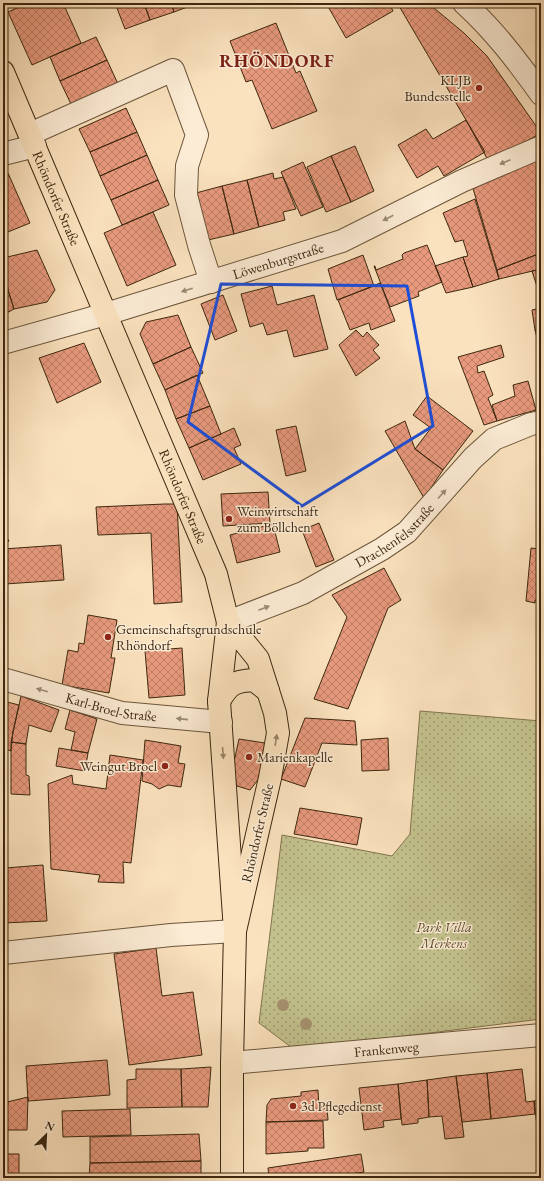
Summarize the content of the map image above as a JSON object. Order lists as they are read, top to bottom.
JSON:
{
  "streets": {
    "main road": ["Rhöndorfer Straße"],
    "street": [
      "Löwenburgstraße",
      "Drachenfelsstraße",
      "Karl-Broel-Straße",
      "Frankenweg"
    ]
  },
  "crossings": [
    ["Rhöndorfer Straße", "Löwenburgstraße"],
    ["Rhöndorfer Straße", "Drachenfelsstraße"],
    ["Rhöndorfer Straße", "Karl-Broel-Straße"],
    ["Rhöndorfer Straße", "Frankenweg"]
  ],
  "one_way": ["Löwenburgstraße", "Drachenfelsstraße", "Karl-Broel-Straße"],
  "districts": ["RHÖNDORF"],
  "parks": ["Park Villa Merkens"],
  "places": [
    "KLJB Bundesstelle",
    "Weinwirtschaft zum Böllchen",
    "Gemeinschaftsgrundschule Rhöndorf",
    "Marienkapelle",
    "Weingut Broel",
    "3d Pflegedienst"
  ],
  "north": "top right"
}
